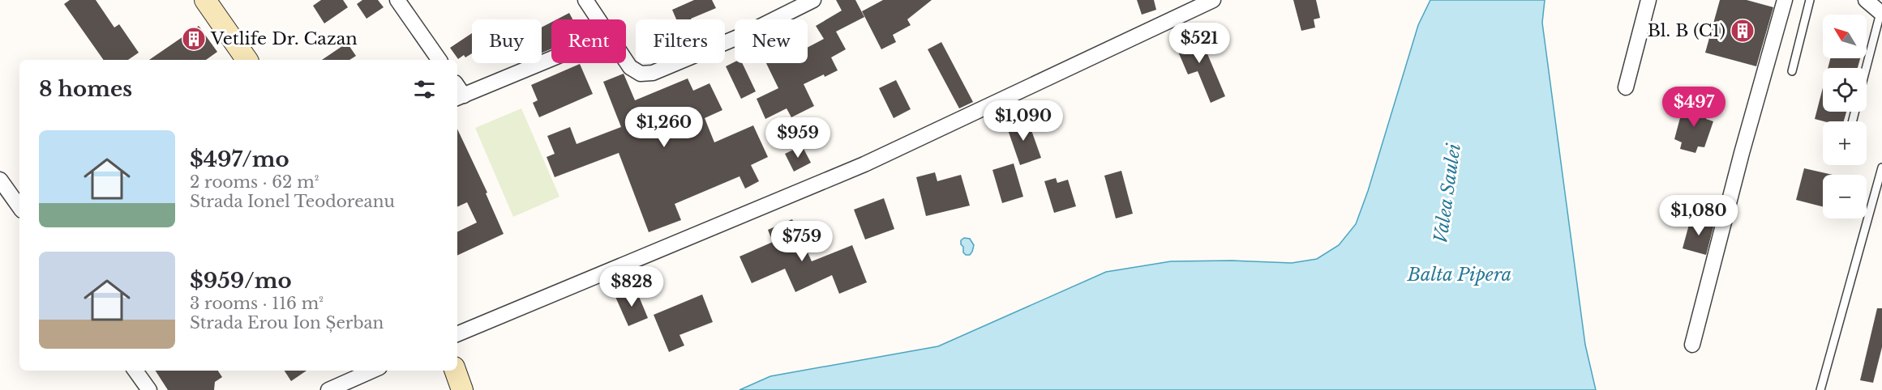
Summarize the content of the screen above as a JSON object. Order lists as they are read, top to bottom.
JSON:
{
  "water": ["Valea Saulei", "Balta Pipera"],
  "places": {
    "building": ["Bl. B (C1)", "Vetlife Dr. Cazan"]
  },
  "north": "top left",
  "page": {
    "map_buttons": ["+", "−"],
    "chip": [
      "Buy",
      "Rent",
      "Filters",
      "New"
    ],
    "price": [
      "$521",
      "$497",
      "$1,090",
      "$1,260",
      "$959",
      "$1,080",
      "$759",
      "$828"
    ],
    "heading": "8 homes",
    "list": [
      {
        "name": "$497/mo",
        "note": "2 rooms · 62 m² · Strada Ionel Teodoreanu"
      },
      {
        "name": "$959/mo",
        "note": "3 rooms · 116 m² · Strada Erou Ion Șerban"
      }
    ]
  }
}
